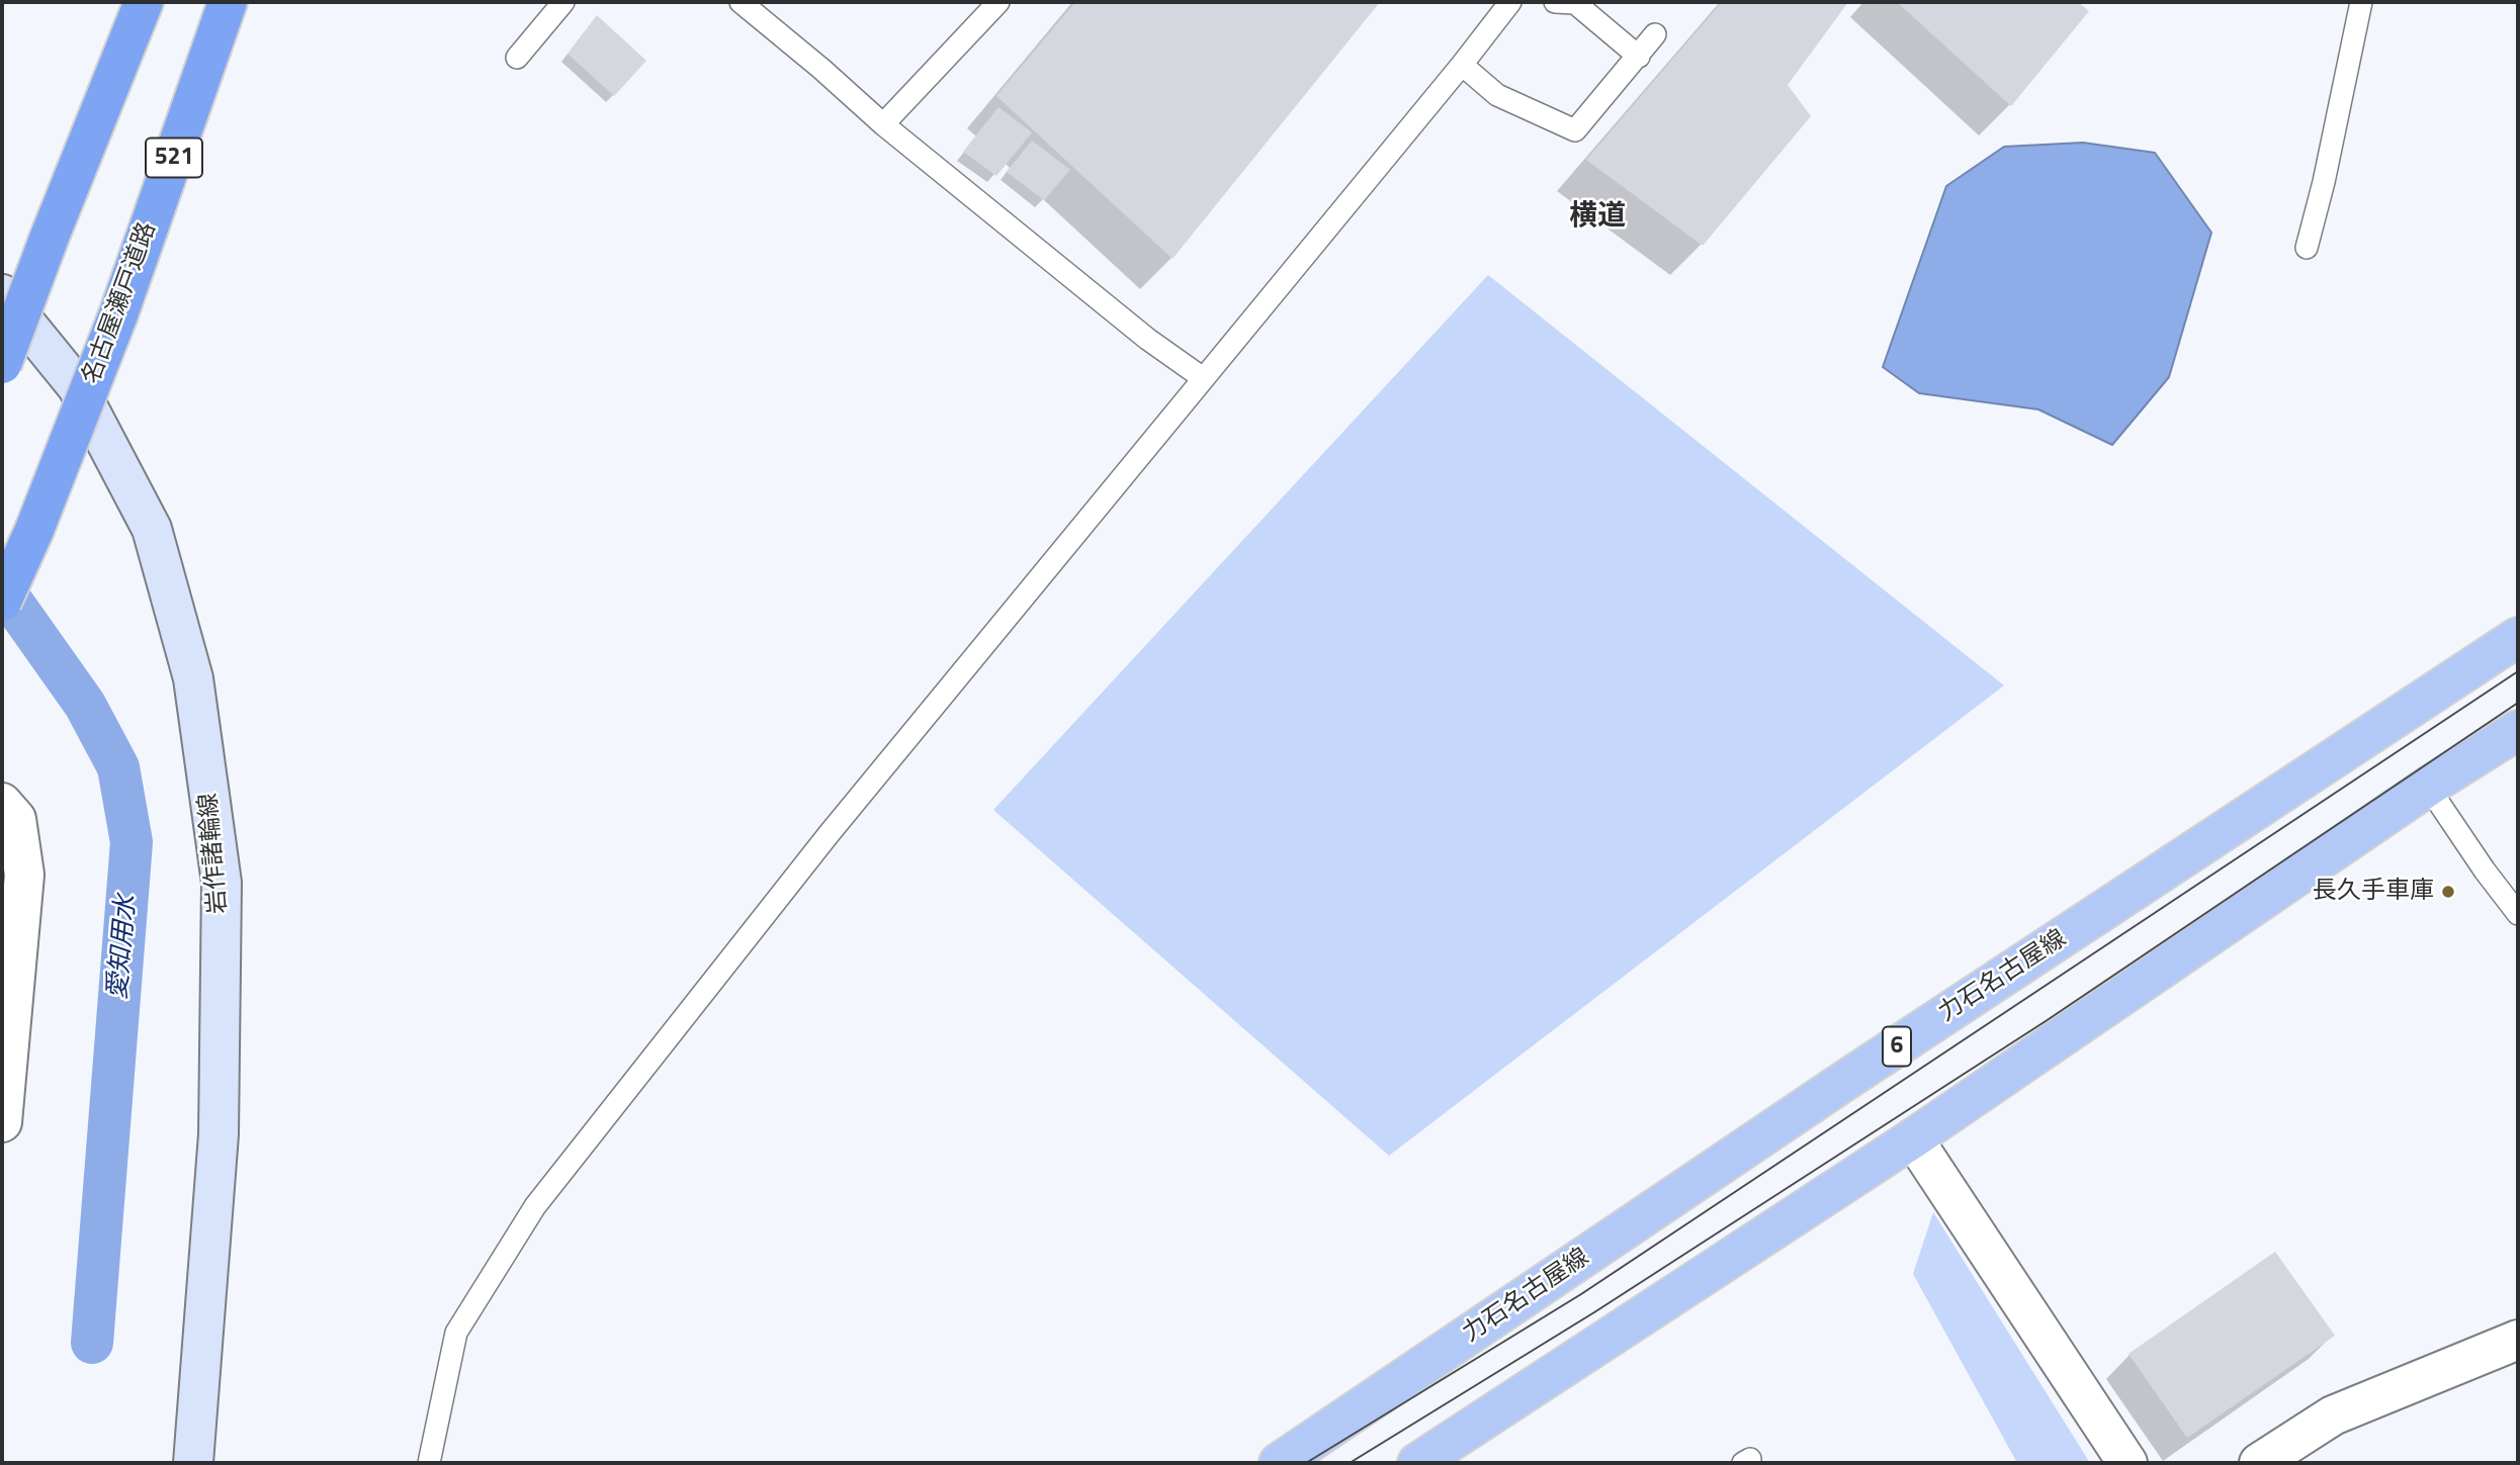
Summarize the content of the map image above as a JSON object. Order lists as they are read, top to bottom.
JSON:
{
  "streets": {
    "highway": ["521", "名古屋瀬戸道路"],
    "main road": ["岩作諸輪線", "力石名古屋線", "6"]
  },
  "districts": ["横道"],
  "water": ["愛知用水"],
  "places": ["長久手車庫"]
}
